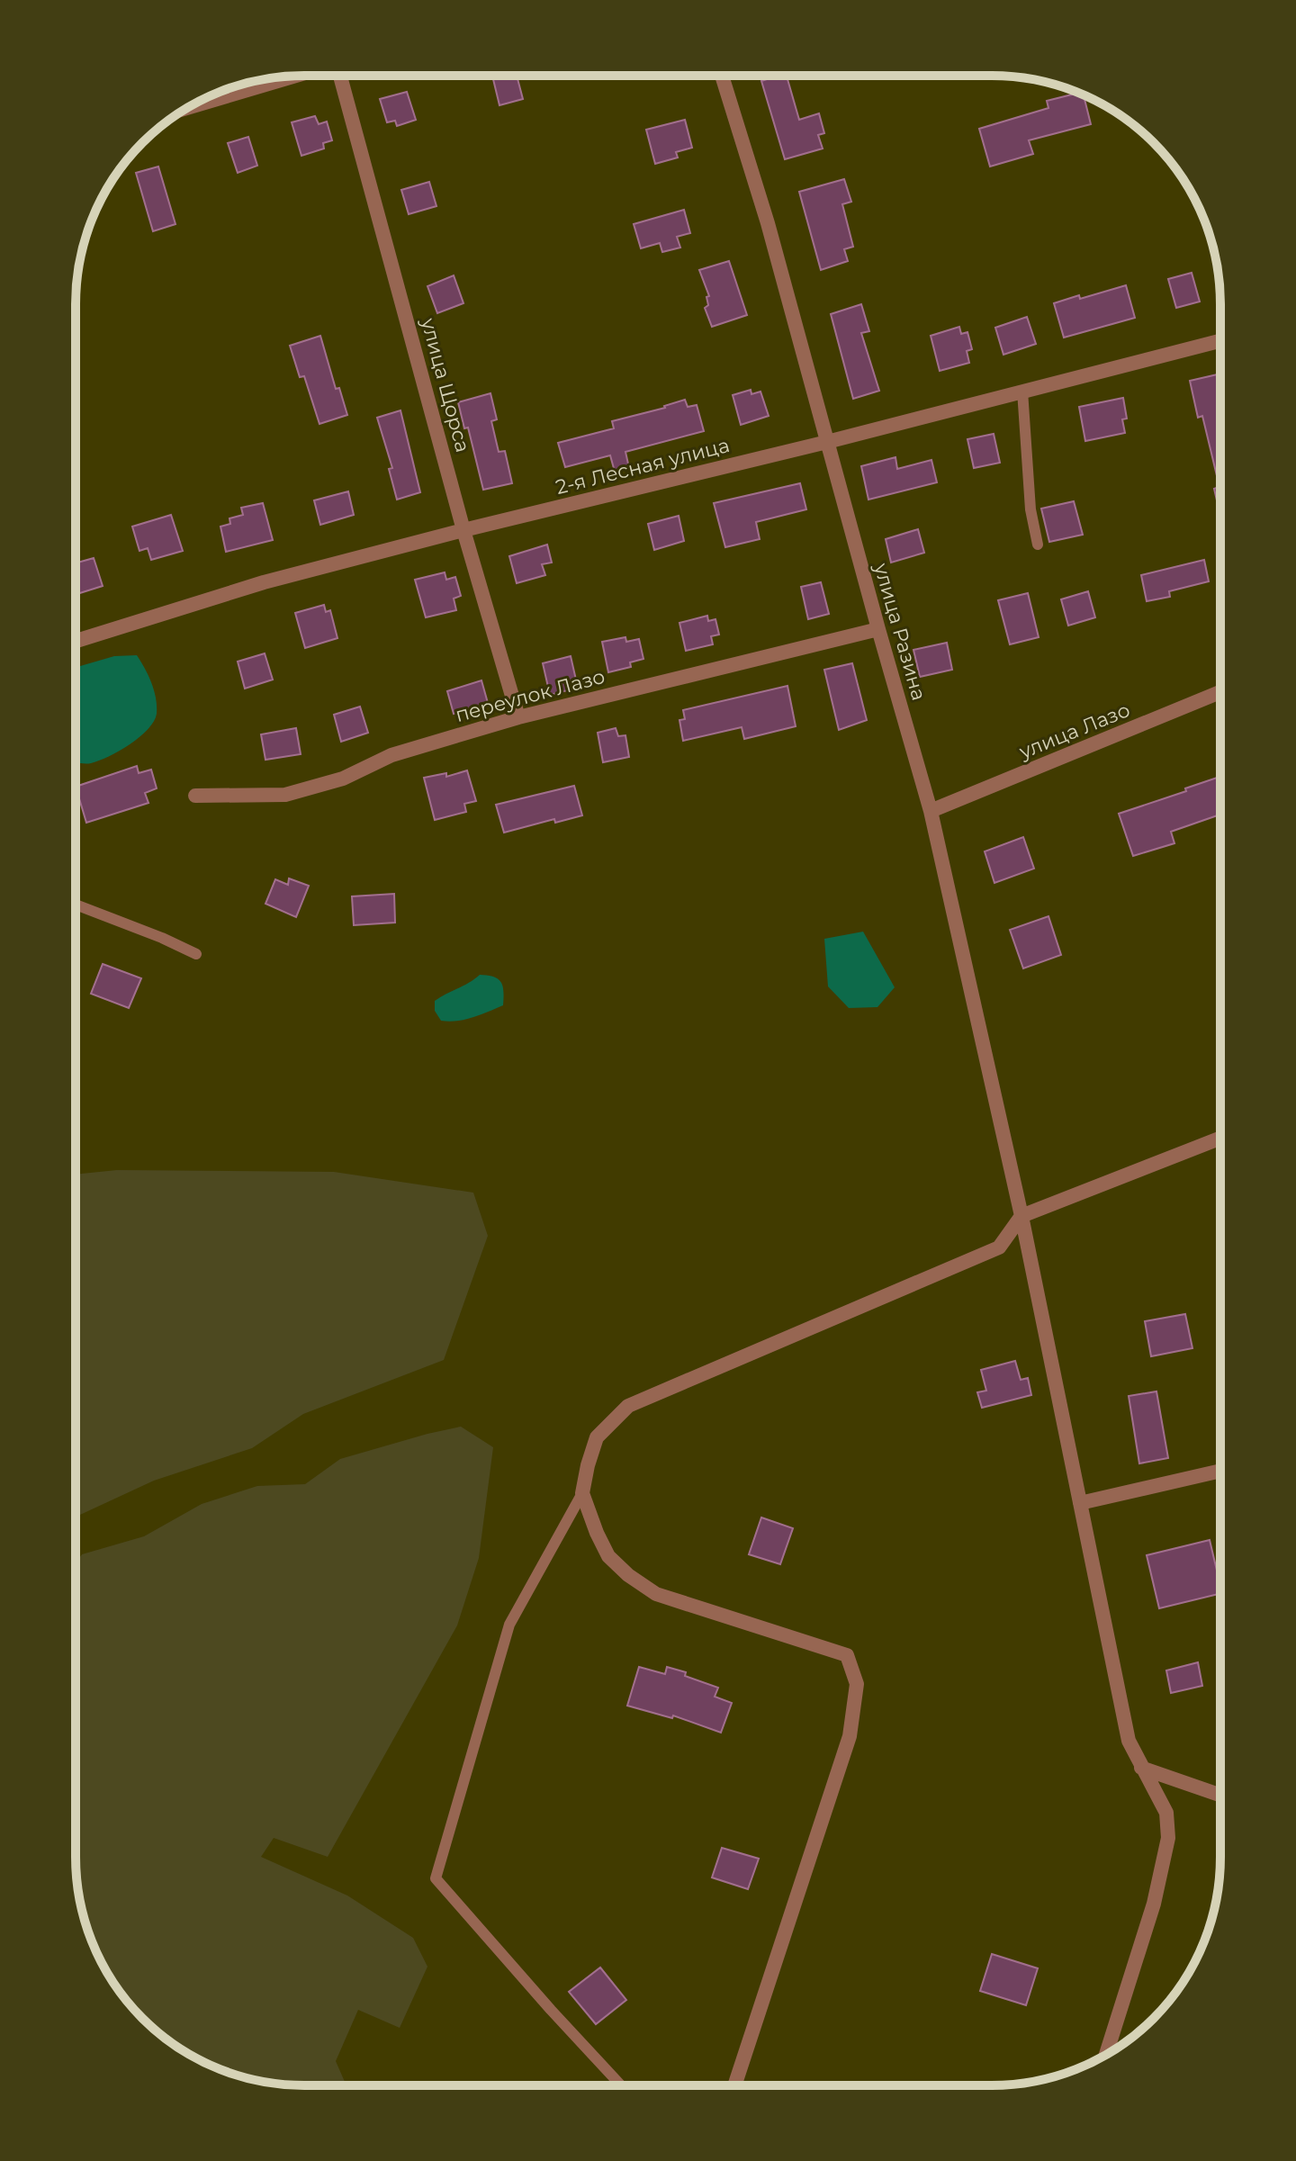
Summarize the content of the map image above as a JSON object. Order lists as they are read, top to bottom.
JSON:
{
  "streets": {
    "street": [
      "улица Щорса",
      "2-я Лесная улица",
      "улица Разина",
      "переулок Лазо",
      "улица Лазо"
    ]
  },
  "crossings": [
    ["улица Щорса", "2-я Лесная улица"],
    ["улица Щорса", "переулок Лазо"],
    ["2-я Лесная улица", "улица Разина"],
    ["улица Разина", "переулок Лазо"],
    ["улица Разина", "улица Лазо"]
  ]
}
